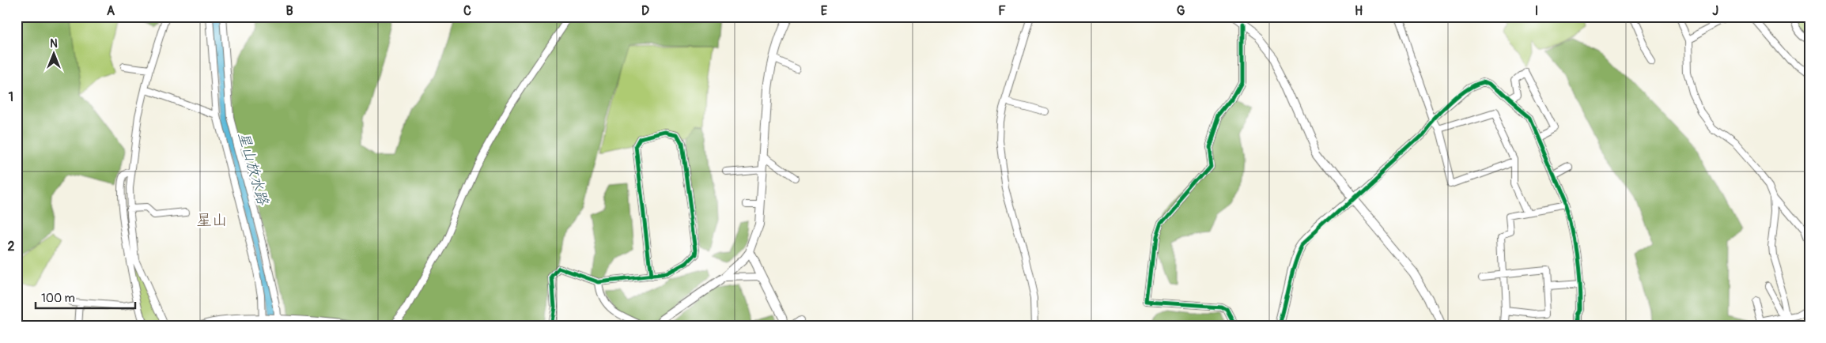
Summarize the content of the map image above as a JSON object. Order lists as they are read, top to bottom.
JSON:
{
  "districts": ["星山"],
  "water": ["星山放水路"],
  "scale_bar": "100 m",
  "north": "top",
  "grid": {
    "columns": [
      "A",
      "B",
      "C",
      "D",
      "E",
      "F",
      "G",
      "H",
      "I",
      "J"
    ],
    "rows": ["1", "2"]
  }
}
